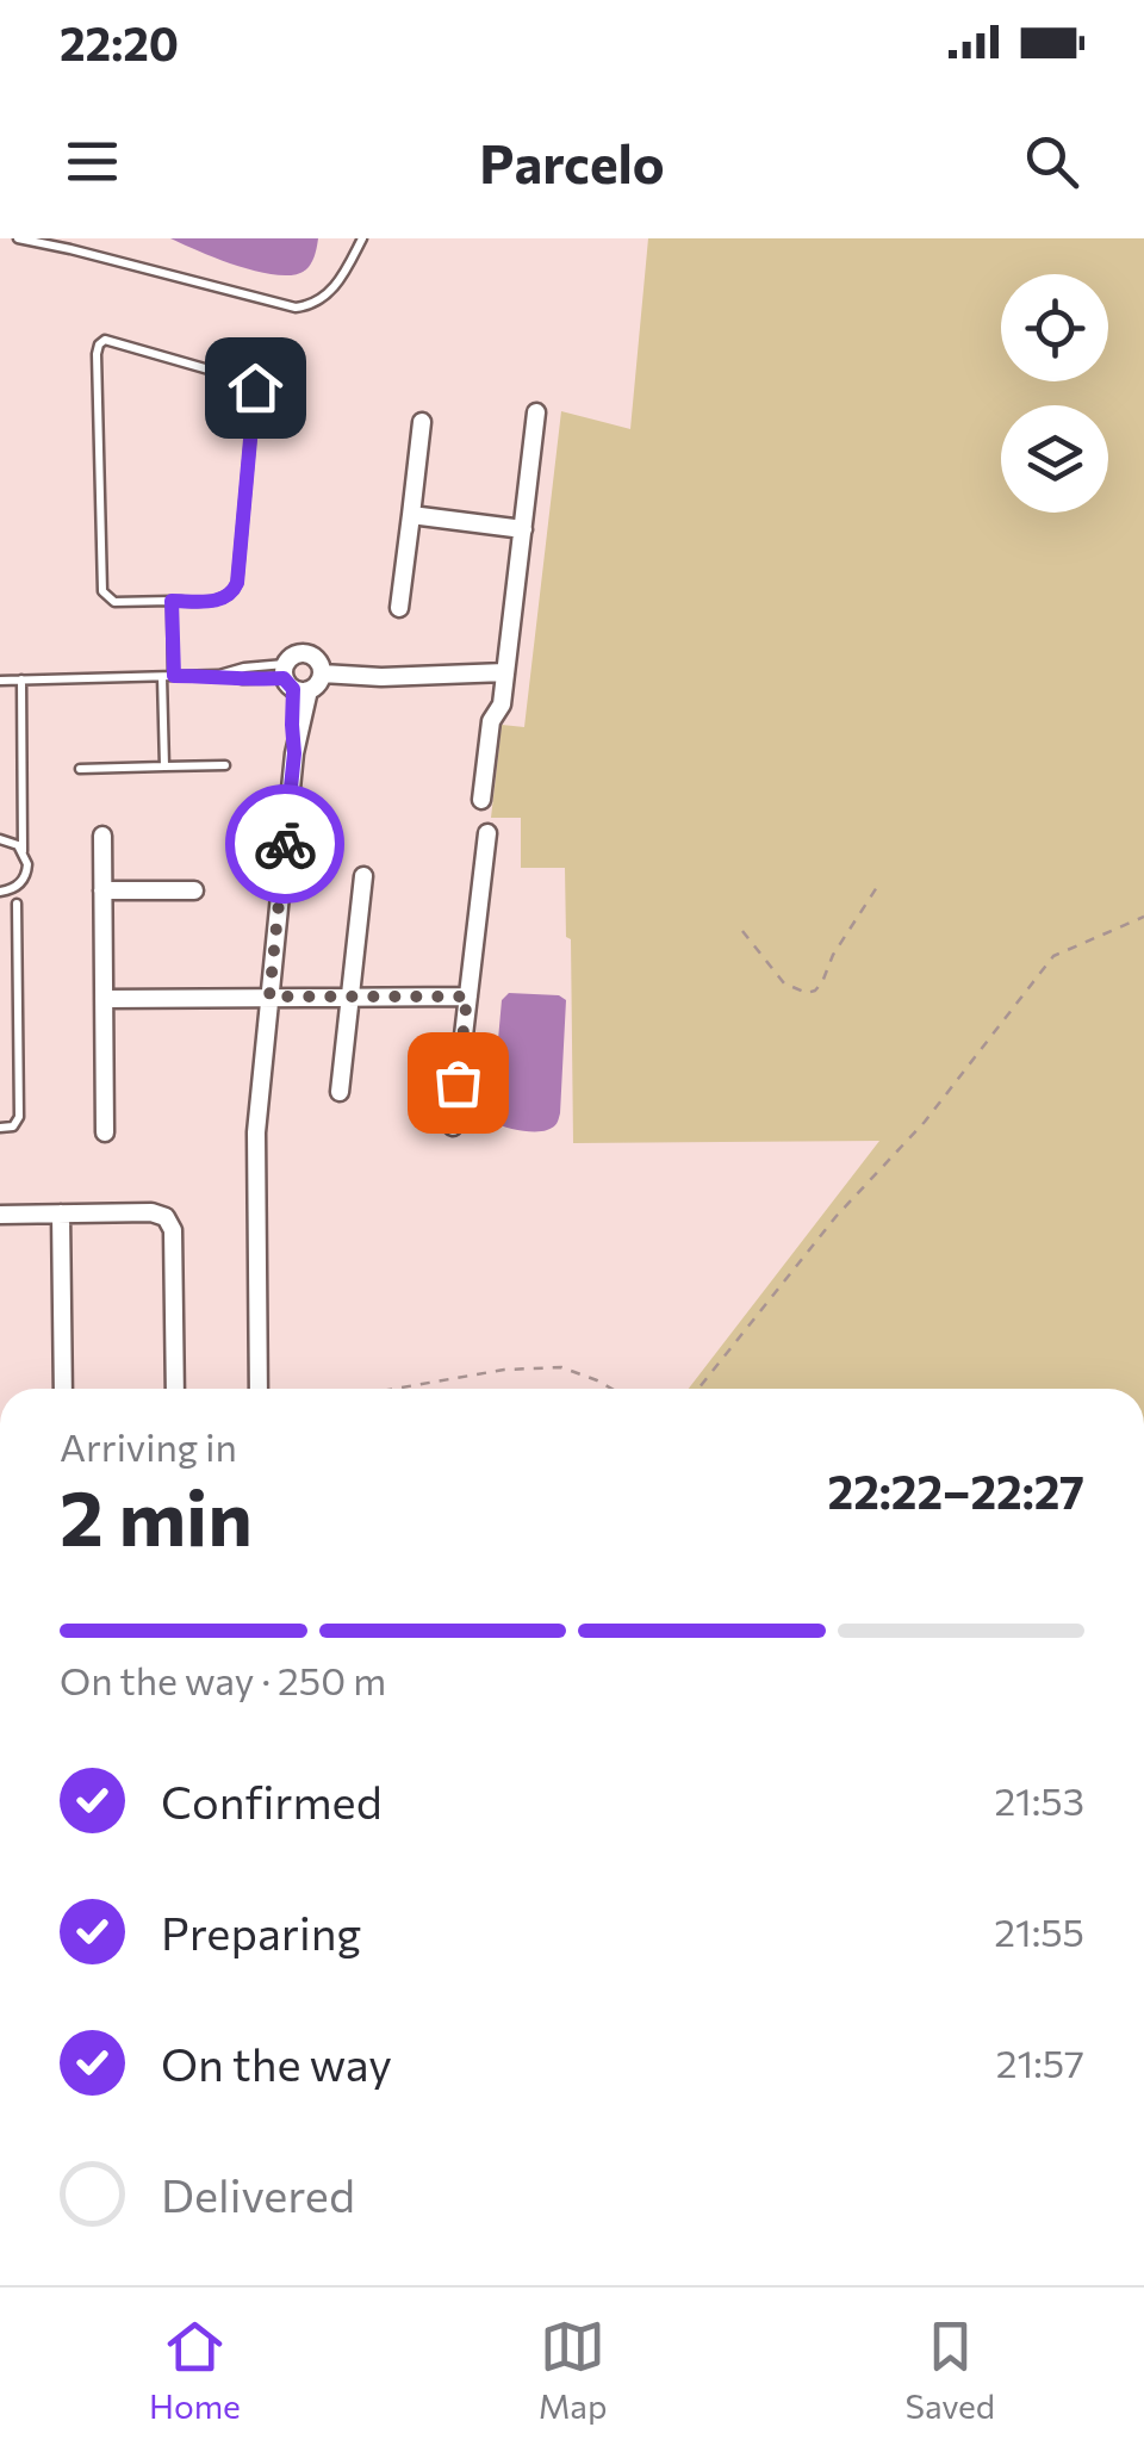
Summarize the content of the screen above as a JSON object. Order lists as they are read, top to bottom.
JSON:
{
  "page": {
    "status": "22:20",
    "header": "Parcelo",
    "heading": ["2 min", "Arriving in", "22:22–22:27"],
    "bar": "On the way · 250 m",
    "list": [
      ["Confirmed", "21:53"],
      ["Preparing", "21:55"],
      ["On the way", "21:57"],
      "Delivered"
    ],
    "tabs": ["Home", "Map", "Saved"]
  }
}
